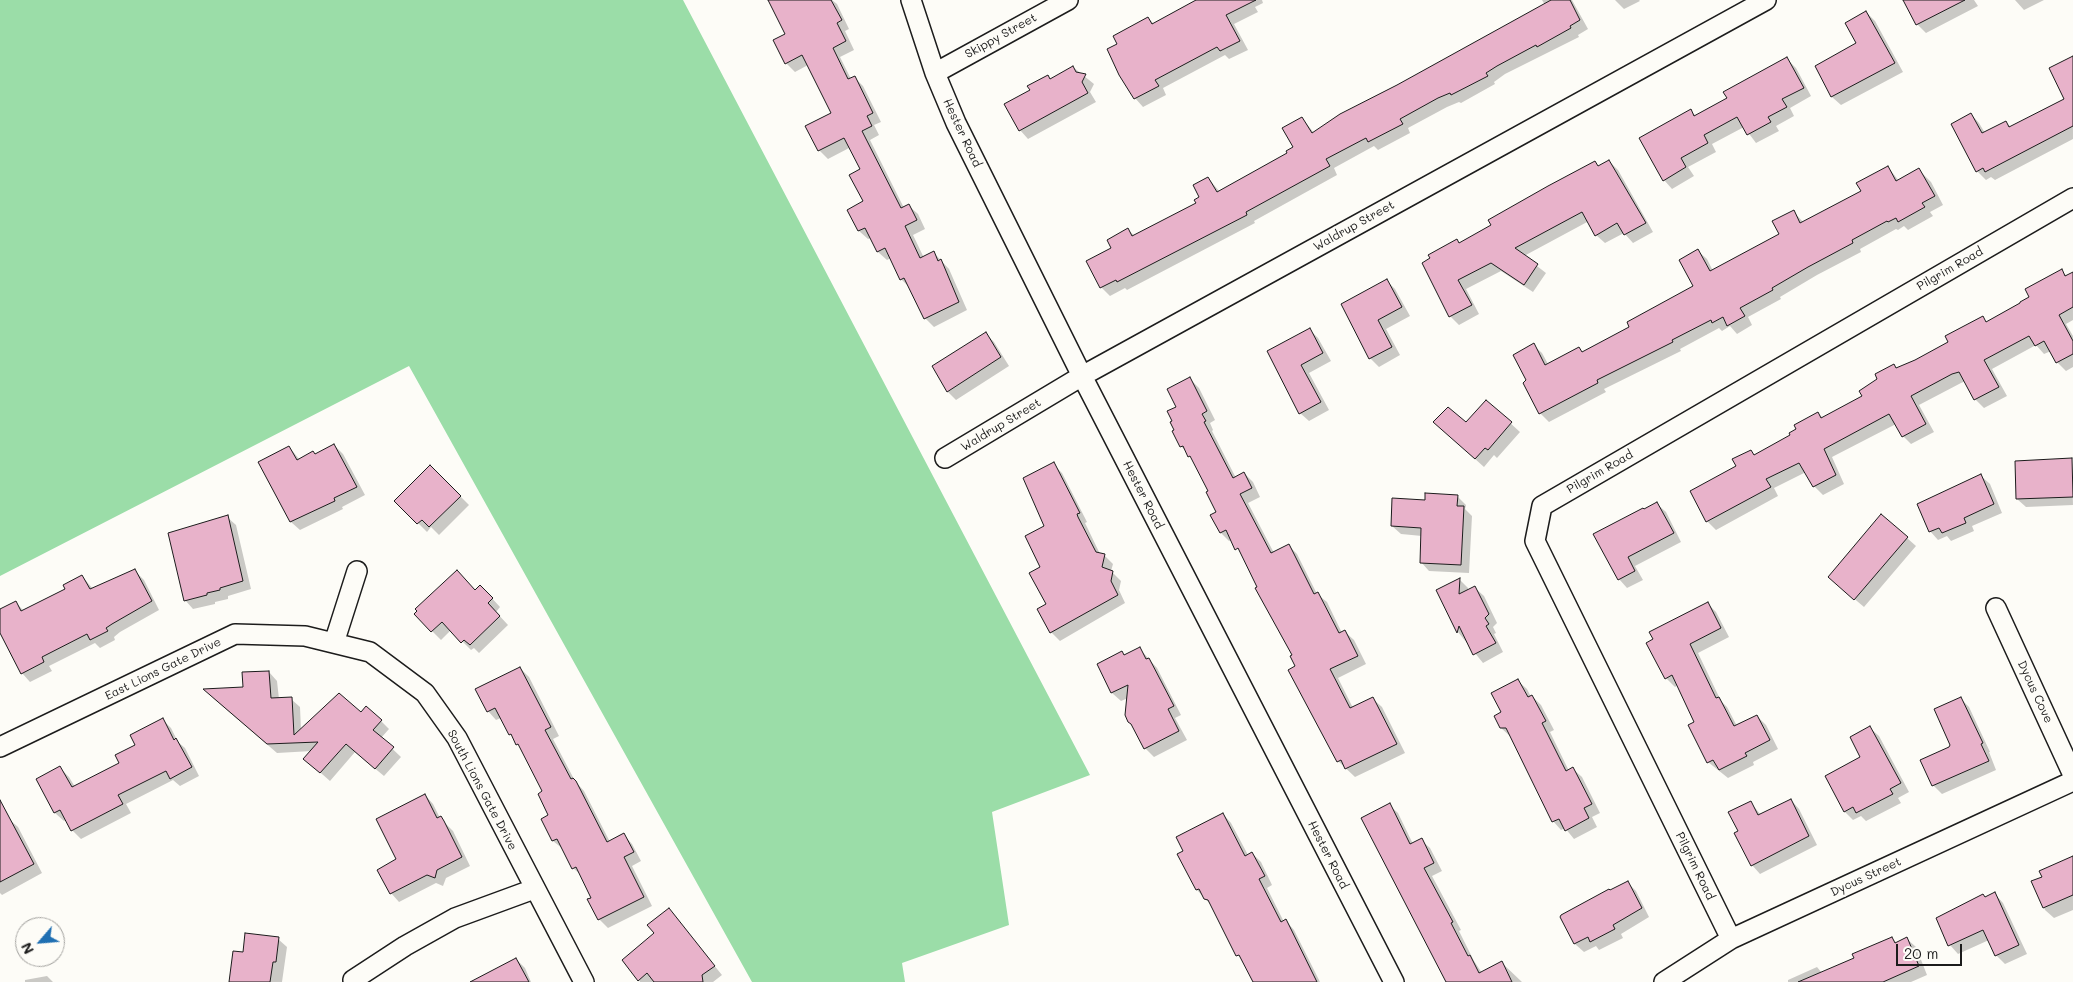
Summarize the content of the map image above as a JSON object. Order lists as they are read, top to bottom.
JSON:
{
  "streets": {
    "street": [
      "Skippy Street",
      "Hester Road",
      "Waldrup Street",
      "Pilgrim Road",
      "East Lions Gate Drive",
      "Dycus Cove",
      "South Lions Gate Drive",
      "Dycus Street"
    ]
  },
  "crossings": [
    ["Skippy Street", "Hester Road"],
    ["Hester Road", "Waldrup Street"],
    ["Pilgrim Road", "Dycus Street"],
    ["East Lions Gate Drive", "South Lions Gate Drive"]
  ],
  "scale_bar": "20 m",
  "north": "bottom left"
}
